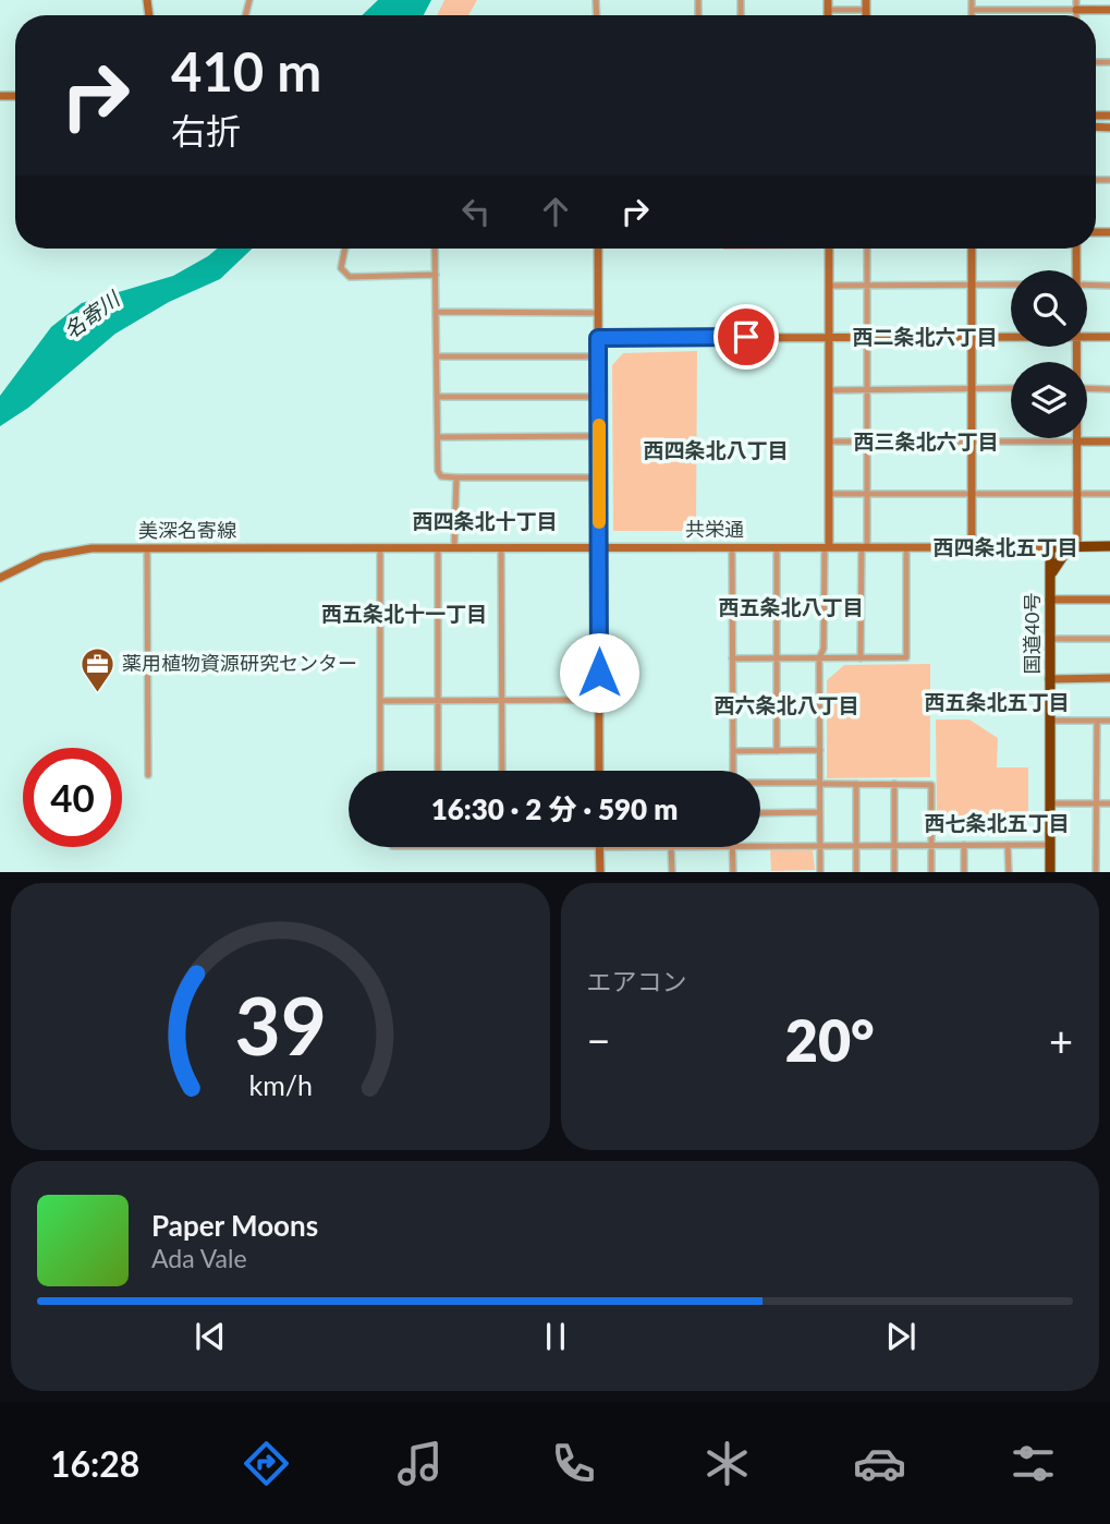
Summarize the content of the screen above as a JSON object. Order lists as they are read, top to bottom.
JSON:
{
  "streets": {
    "highway": ["国道40号"],
    "street": ["共栄通", "美深名寄線"]
  },
  "crossings": [
    ["共栄通", "美深名寄線"],
    ["共栄通", "国道40号"]
  ],
  "districts": [
    "西二条北六丁目",
    "西三条北六丁目",
    "西四条北八丁目",
    "西四条北十丁目",
    "西四条北五丁目",
    "西五条北八丁目",
    "西五条北十一丁目",
    "西五条北五丁目",
    "西六条北八丁目",
    "西七条北五丁目"
  ],
  "water": ["名寄川"],
  "places": {
    "office": ["薬用植物資源研究センター"]
  },
  "page": {
    "turn": ["410 m", "右折"],
    "limit": "40",
    "trip": "16:30 · 2 分 · 590 m",
    "tile": "エアコン",
    "heat": ["−", "20°", "+"],
    "song": ["Paper Moons", "Ada Vale"],
    "tabs": "16:28",
    "gauge": ["39", "km/h"]
  }
}
